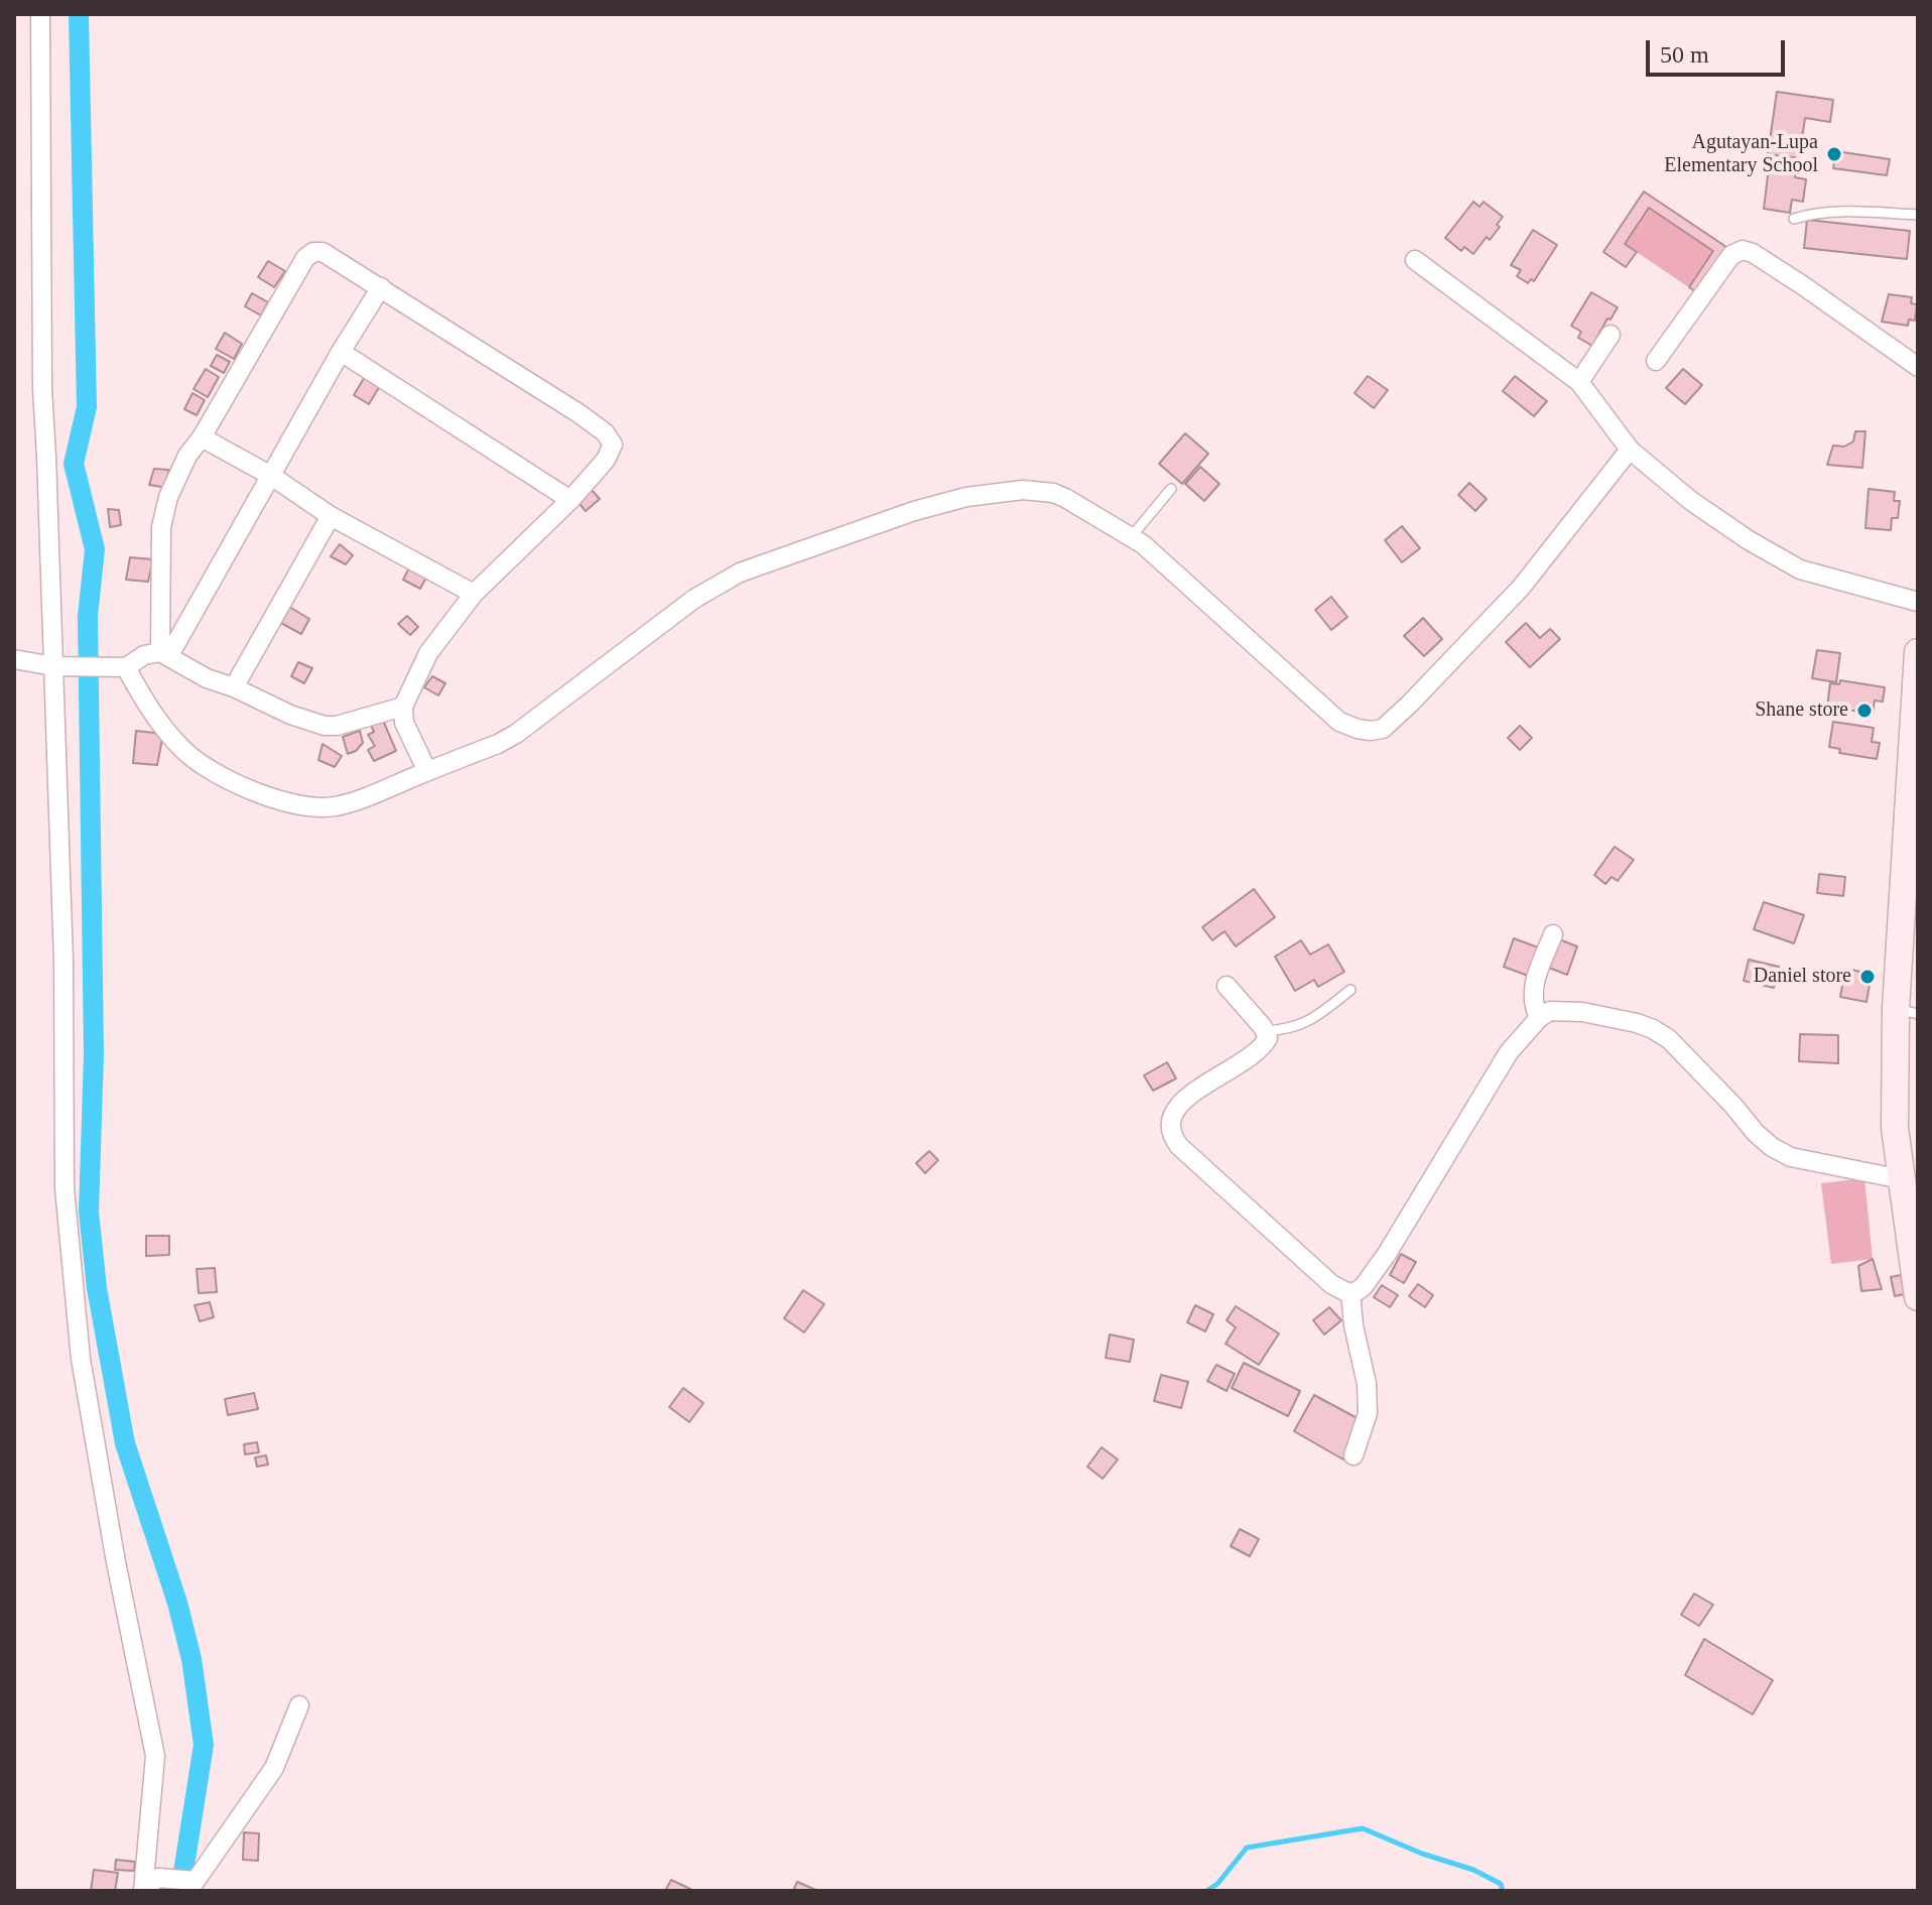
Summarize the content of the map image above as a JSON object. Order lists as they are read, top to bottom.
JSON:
{
  "places": ["Agutayan-Lupa Elementary School", "Shane store", "Daniel store"],
  "scale_bar": "50 m"
}
